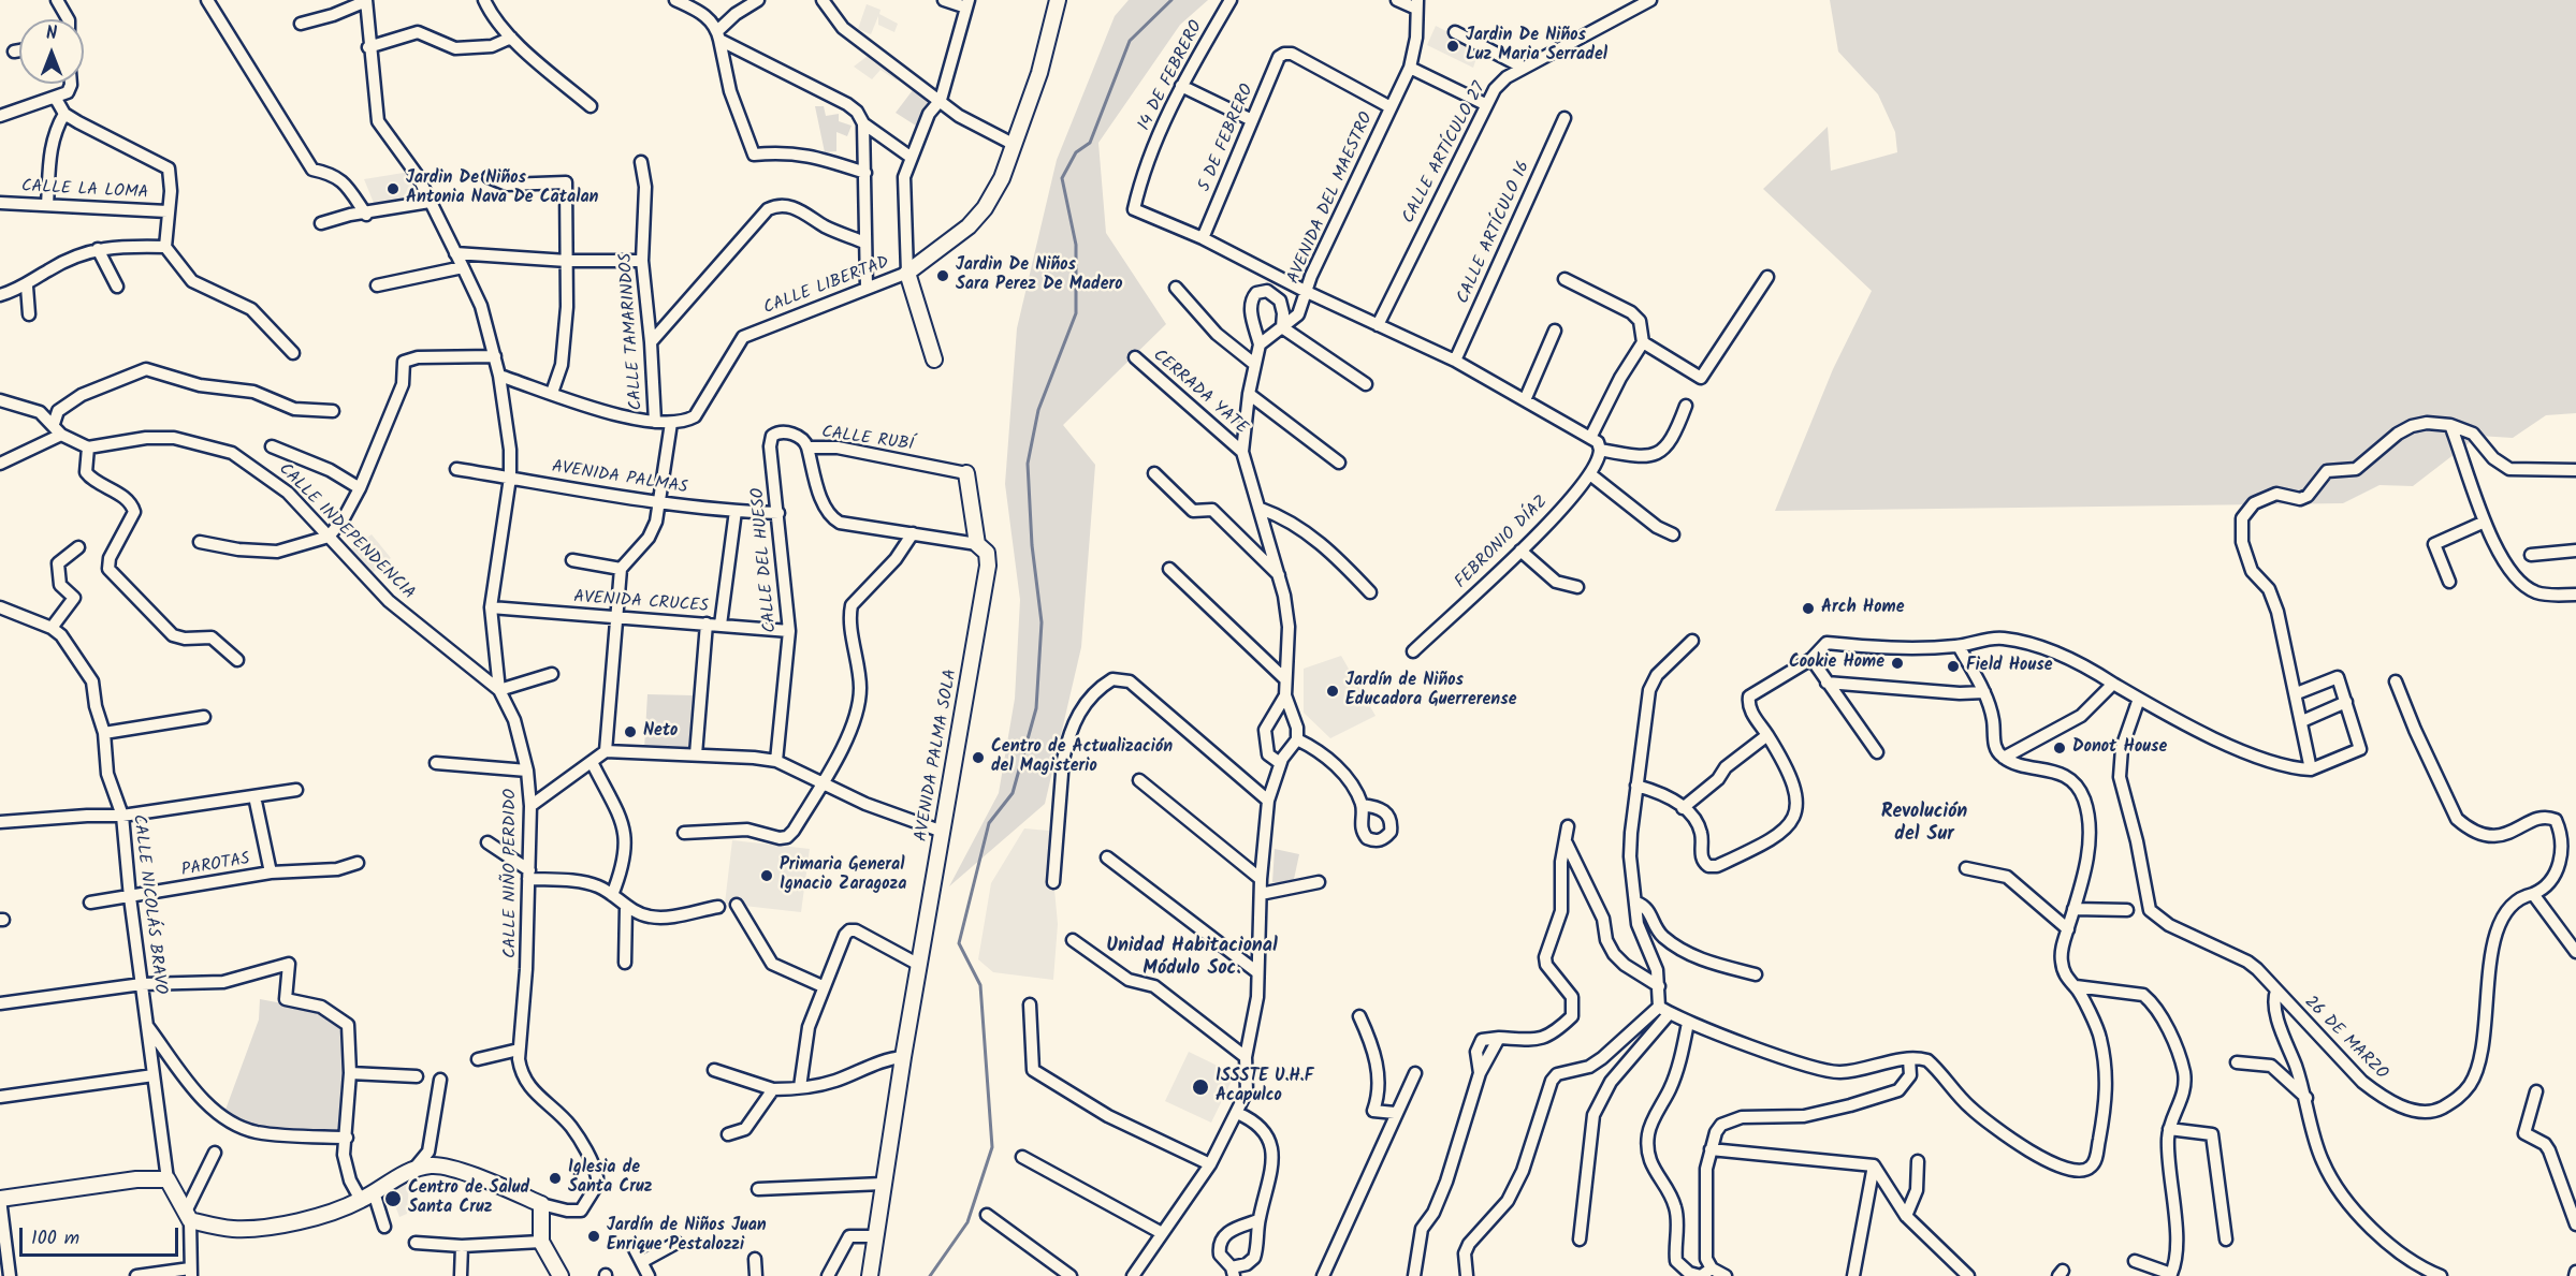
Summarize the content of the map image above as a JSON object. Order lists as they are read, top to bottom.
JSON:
{
  "streets": {
    "street": [
      "14 DE FEBRERO",
      "5 DE FEBRERO",
      "CALLE ARTÍCULO 27",
      "CALLE LA LOMA",
      "AVENIDA DEL MAESTRO",
      "CALLE ARTÍCULO 16",
      "CALLE LIBERTAD",
      "CALLE TAMARINDOS",
      "CERRADA YATE",
      "CALLE RUBÍ",
      "AVENIDA PALMAS",
      "CALLE INDEPENDENCIA",
      "FEBRONIO DÍAZ",
      "CALLE DEL HUESO",
      "AVENIDA CRUCES",
      "AVENIDA PALMA SOLA",
      "PAROTAS",
      "CALLE NIÑO PERDIDO",
      "CALLE NICOLÁS BRAVO",
      "26 DE MARZO"
    ]
  },
  "crossings": [
    ["14 DE FEBRERO", "5 DE FEBRERO"],
    ["5 DE FEBRERO", "AVENIDA DEL MAESTRO"],
    ["CALLE RUBÍ", "CALLE DEL HUESO"],
    ["CALLE RUBÍ", "AVENIDA PALMA SOLA"],
    ["AVENIDA PALMAS", "CALLE DEL HUESO"],
    ["AVENIDA PALMAS", "CALLE NIÑO PERDIDO"],
    ["CALLE INDEPENDENCIA", "CALLE NIÑO PERDIDO"],
    ["CALLE DEL HUESO", "AVENIDA CRUCES"],
    ["AVENIDA CRUCES", "CALLE NIÑO PERDIDO"],
    ["PAROTAS", "CALLE NICOLÁS BRAVO"]
  ],
  "districts": ["Revolución del Sur", "Unidad Habitacional Módulo Soc."],
  "places": [
    "Jardin De Niños Luz Maria Serradel",
    "Jardin De Niños Antonia Nava De Catalan",
    "Jardin De Niños Sara Perez De Madero",
    "Arch Home",
    "Cookie Home",
    "Field House",
    "Jardín de Niños Educadora Guerrerense",
    "Neto",
    "Donot House",
    "Centro de Actualización del Magisterio",
    "Primaria General Ignacio Zaragoza",
    "ISSSTE U.H.F Acapulco",
    "Iglesia de Santa Cruz",
    "Centro de Salud Santa Cruz",
    "Jardín de Niños Juan Enrique Pestalozzi"
  ],
  "scale_bar": "100 m",
  "north": "top"
}
